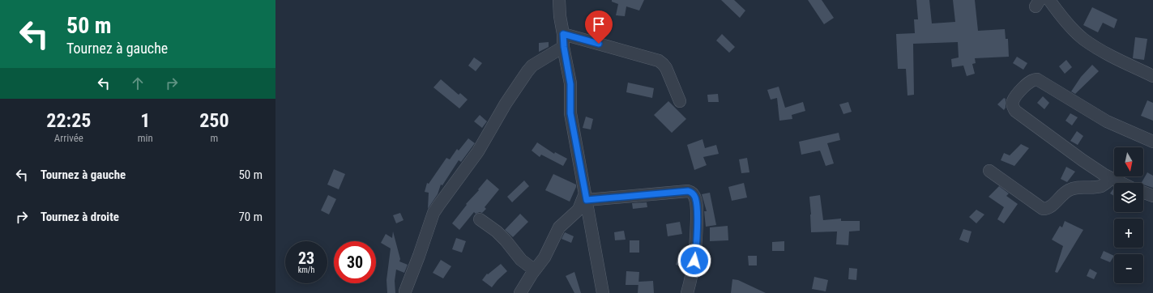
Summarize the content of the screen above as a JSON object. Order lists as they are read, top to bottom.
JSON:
{
  "north": "bottom",
  "page": {
    "turn": ["50 m", "Tournez à gauche"],
    "eta": [
      "22:25",
      "Arrivée",
      "1",
      "min",
      "250",
      "m"
    ],
    "map_buttons": ["+", "−"],
    "list": [
      {
        "name": "Tournez à gauche",
        "value": "50 m"
      },
      {
        "name": "Tournez à droite",
        "value": "70 m"
      }
    ],
    "speed": "23 km/h",
    "limit": "30"
  }
}
